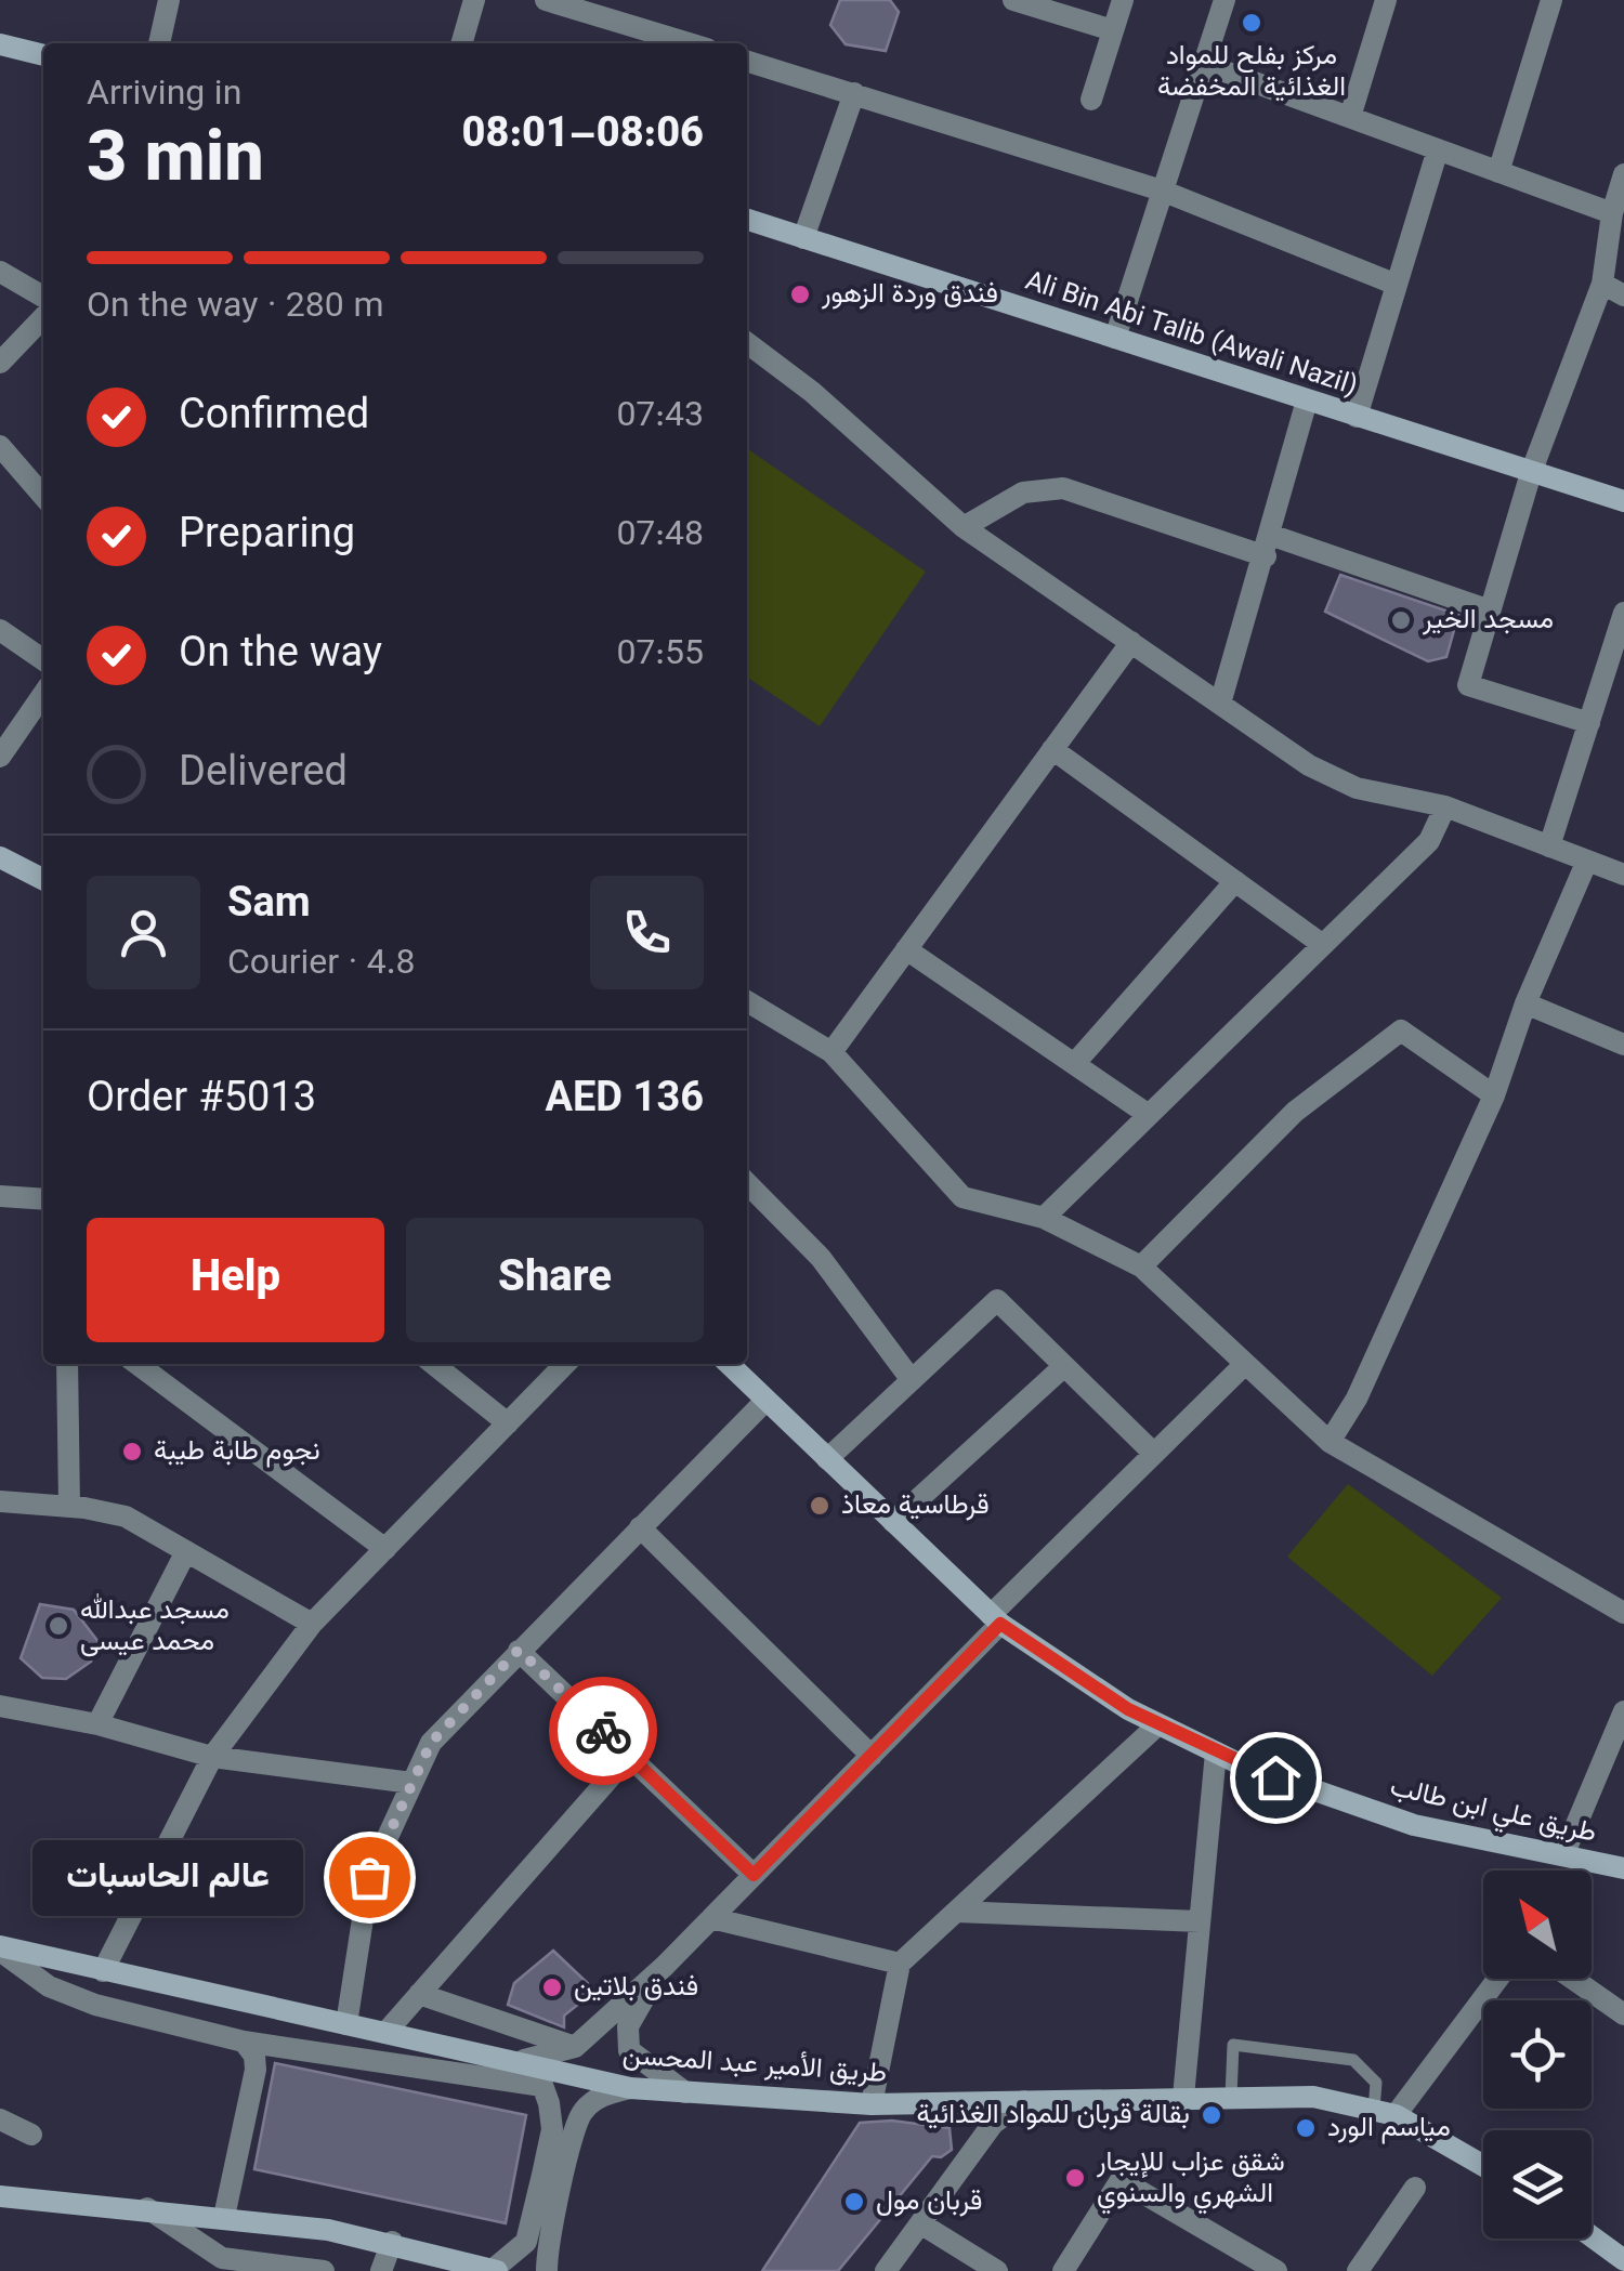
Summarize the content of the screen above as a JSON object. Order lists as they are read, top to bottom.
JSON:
{
  "streets": {
    "main road": ["Ali Bin Abi Talib (Awali Nazil)", "طريق علي ابن طالب", "طريق الأمير عبد المحسن"]
  },
  "places": [
    "مركز بفلح للمواد الغذائية المخفضة",
    "فندق وردة الزهور",
    "مسجد الخير",
    "نجوم طابة طيبة",
    "قرطاسية معاذ",
    "مسجد عبدالله محمد عيسى",
    "عالم الحاسبات",
    "فندق بلاتين",
    "بقالة قربان للمواد الغذائية",
    "مياسم الورد",
    "شقق عزاب للإيجار الشهري والسنوي",
    "قربان مول"
  ],
  "north": "top left",
  "page": {
    "heading": ["3 min", "Arriving in", "08:01–08:06"],
    "panel": [
      "Sam",
      "Courier · 4.8",
      "Order #5013",
      "AED 136"
    ],
    "bar": "On the way · 280 m",
    "list": [
      ["Confirmed", "07:43"],
      ["Preparing", "07:48"],
      ["On the way", "07:55"],
      "Delivered"
    ],
    "buttons": ["Help", "Share"],
    "bubble": "عالم الحاسبات"
  }
}
